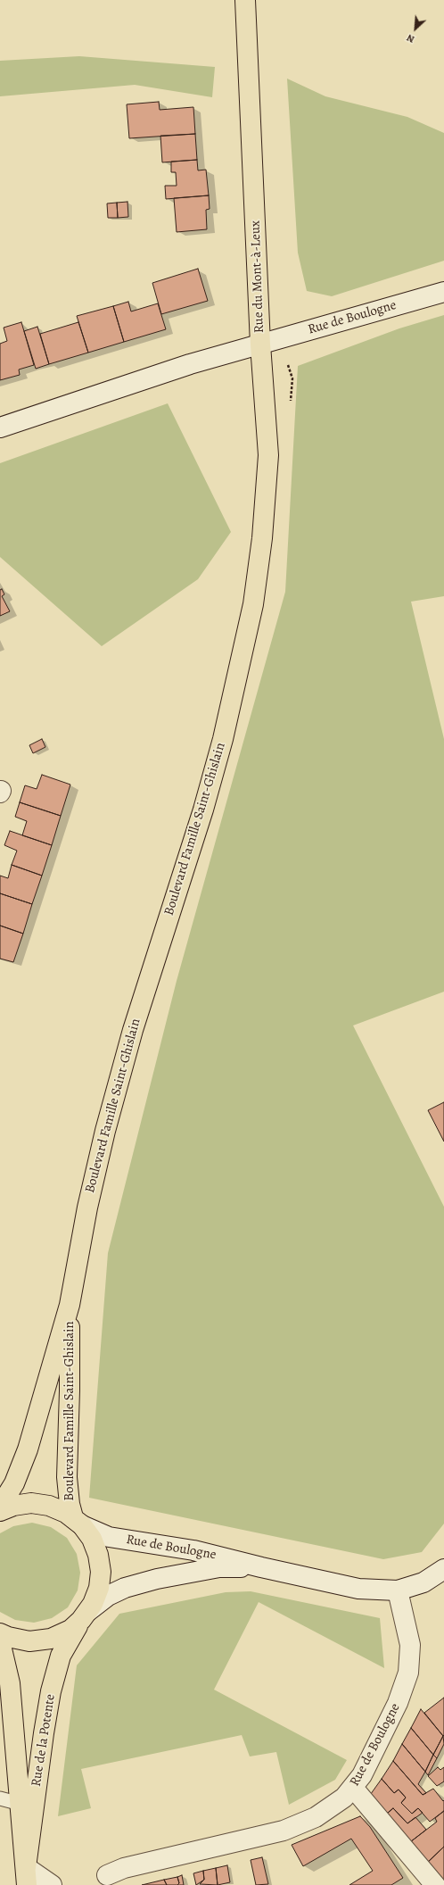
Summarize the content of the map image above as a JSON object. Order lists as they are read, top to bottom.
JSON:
{
  "streets": {
    "main road": ["Rue du Mont-à-Leux", "Boulevard Famille Saint-Ghislain", "Rue de la Potente"],
    "street": ["Rue de Boulogne"]
  },
  "crossings": [
    ["Rue du Mont-à-Leux", "Rue de Boulogne"],
    ["Rue du Mont-à-Leux", "Boulevard Famille Saint-Ghislain"],
    ["Rue de Boulogne", "Boulevard Famille Saint-Ghislain"],
    ["Rue de Boulogne", "Rue de la Potente"],
    ["Boulevard Famille Saint-Ghislain", "Rue de la Potente"]
  ],
  "north": "bottom left"
}
